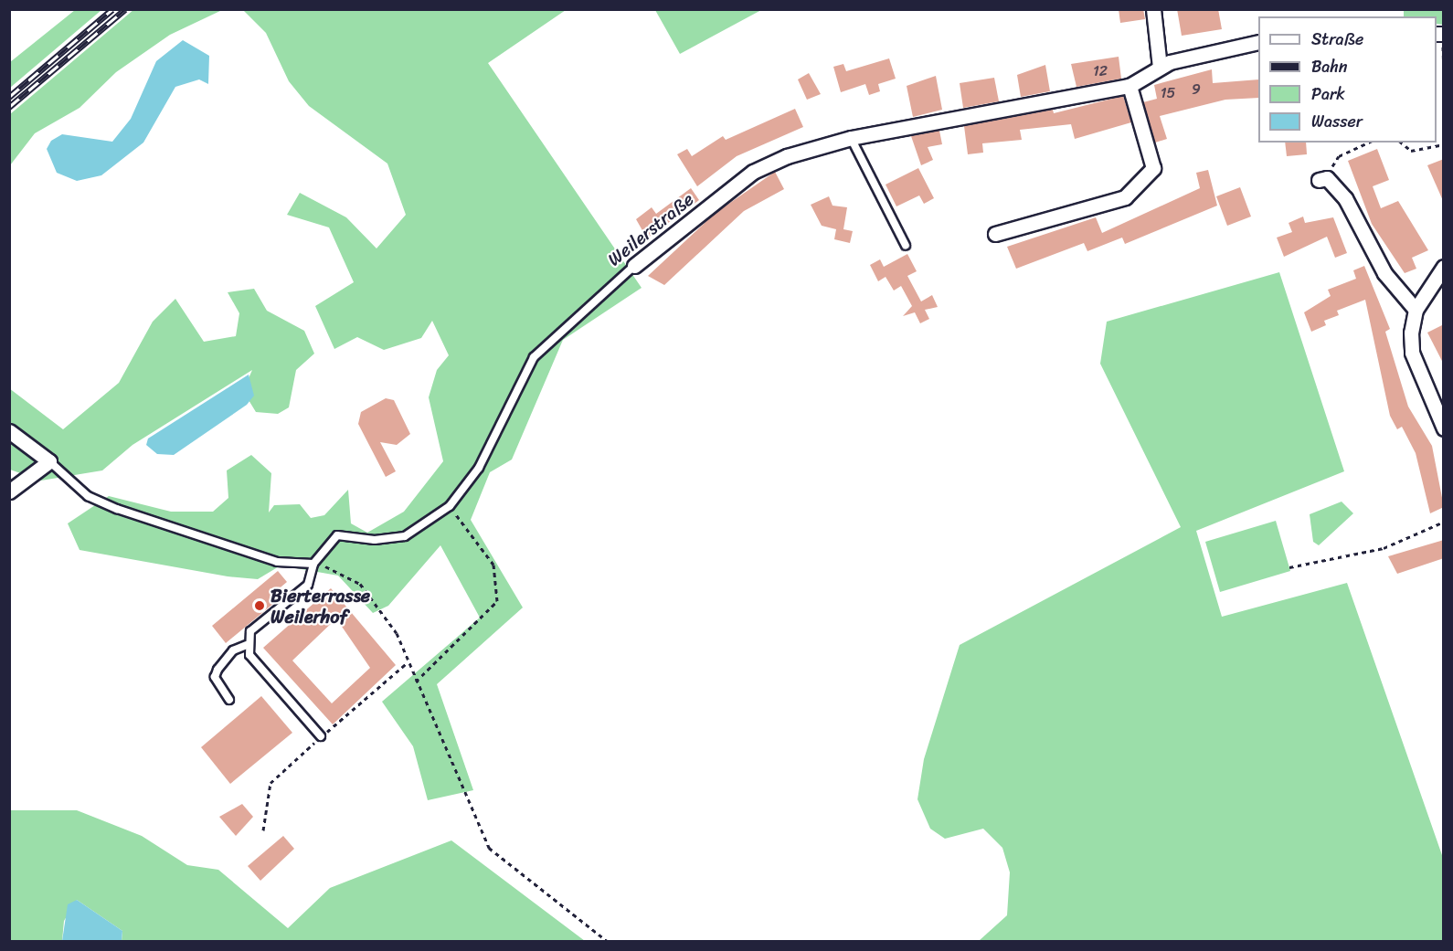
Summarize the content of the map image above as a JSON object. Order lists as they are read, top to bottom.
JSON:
{
  "streets": {
    "street": ["Weilerstraße"]
  },
  "places": ["Bierterrasse Weilerhof"],
  "house_numbers": ["12", "9", "15"],
  "legend": [
    "Straße",
    "Bahn",
    "Park",
    "Wasser"
  ]
}
